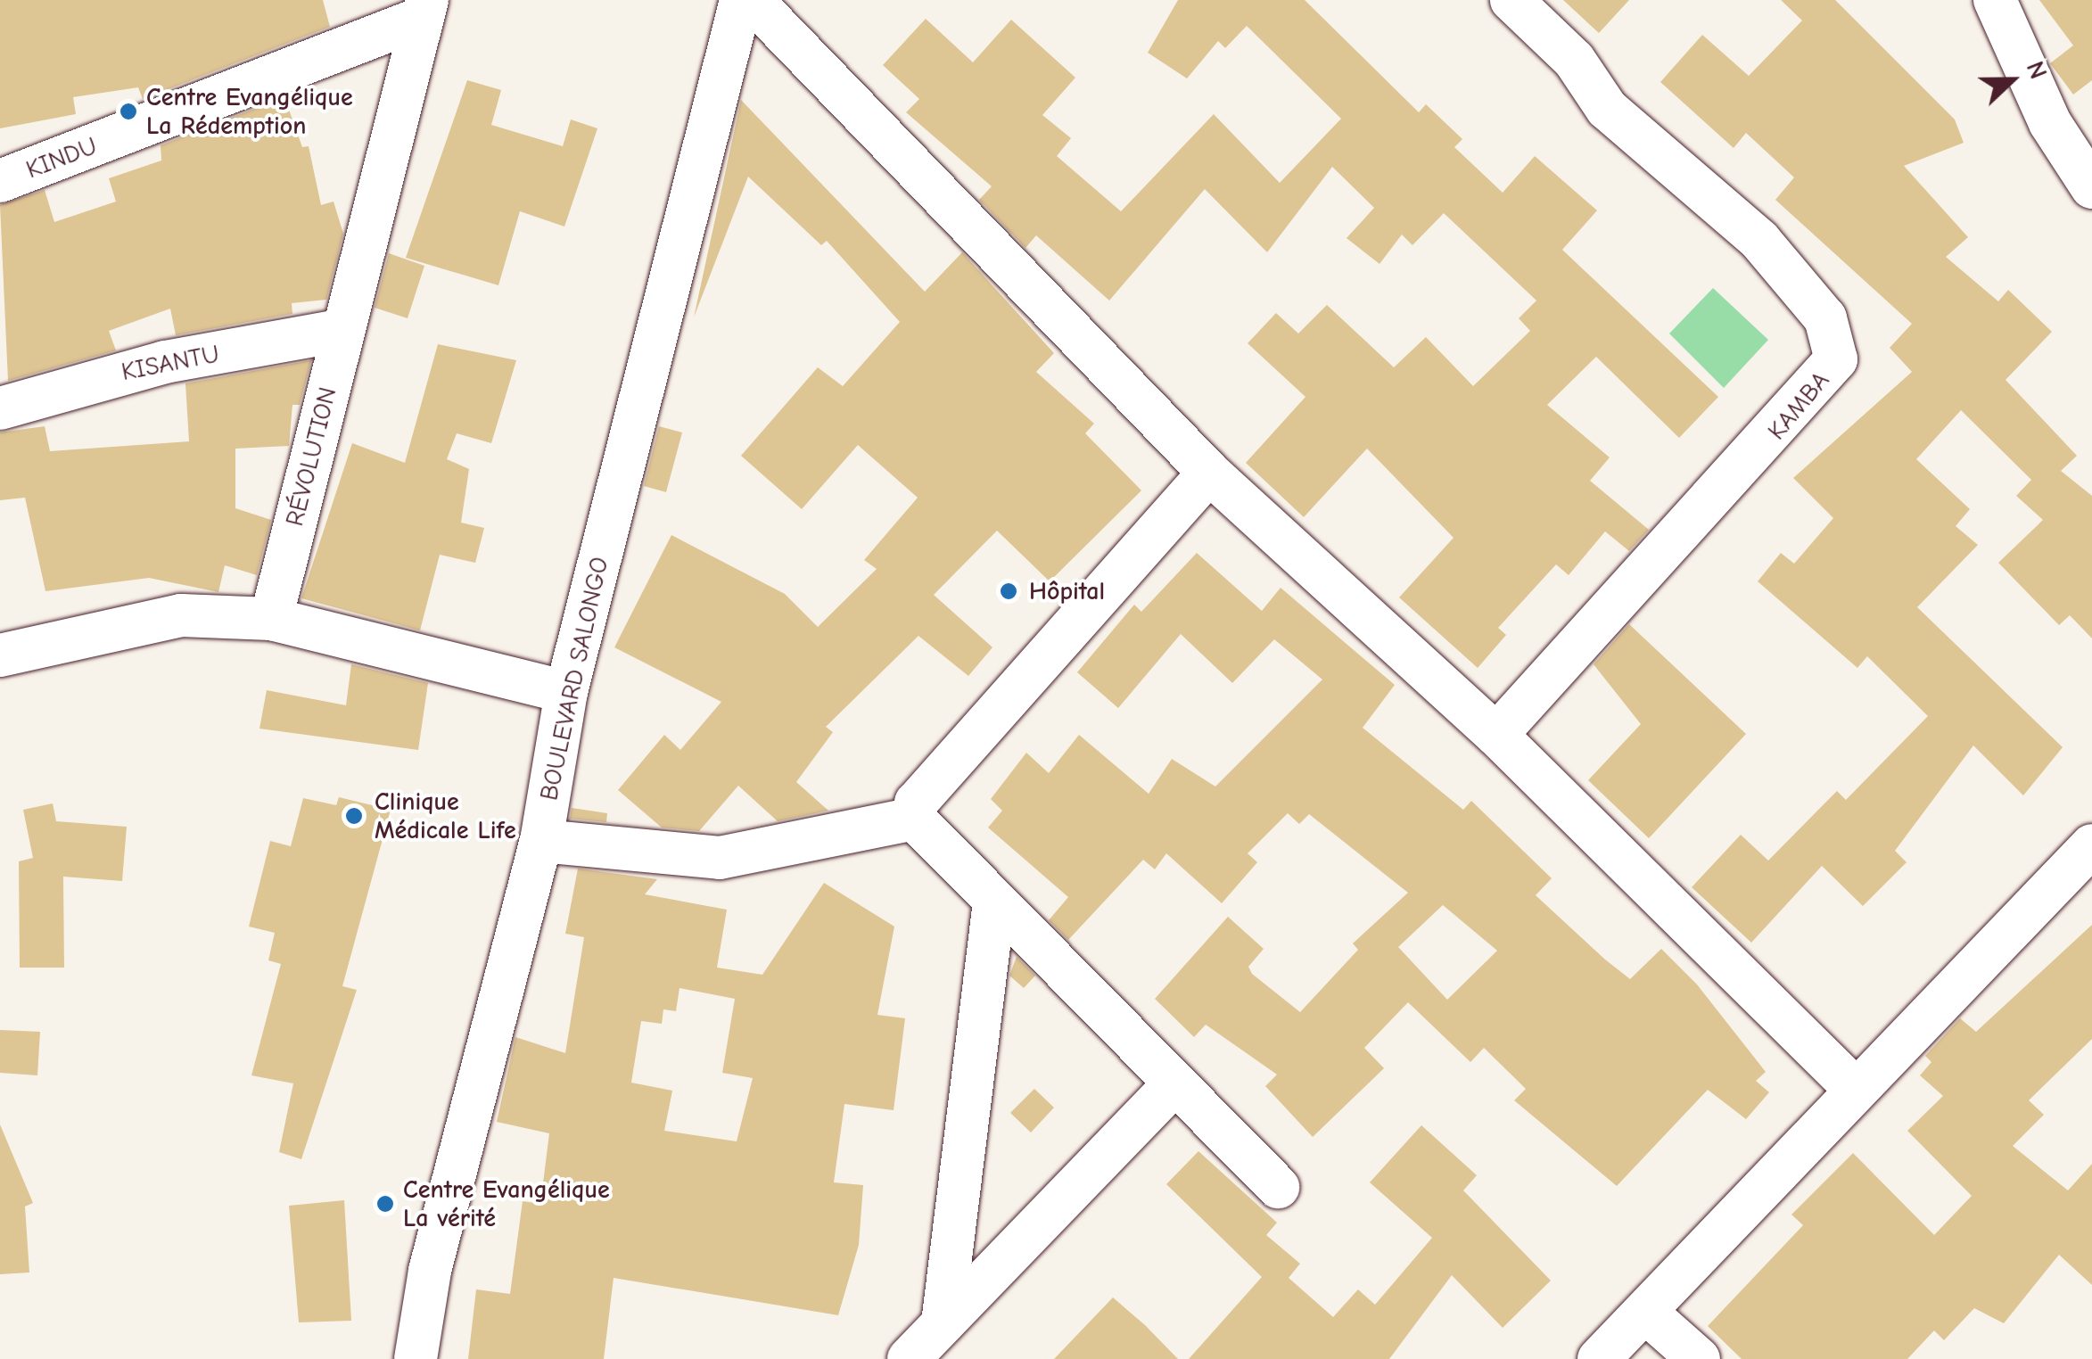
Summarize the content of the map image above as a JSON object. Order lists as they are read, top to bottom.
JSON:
{
  "streets": {
    "street": [
      "KINDU",
      "KISANTU",
      "KAMBA",
      "RÉVOLUTION",
      "BOULEVARD SALONGO"
    ]
  },
  "crossings": [
    ["KINDU", "RÉVOLUTION"],
    ["KISANTU", "RÉVOLUTION"]
  ],
  "places": [
    "Centre Evangélique La Rédemption",
    "Hôpital",
    "Clinique Médicale Life",
    "Centre Evangélique La vérité"
  ],
  "north": "right"
}
